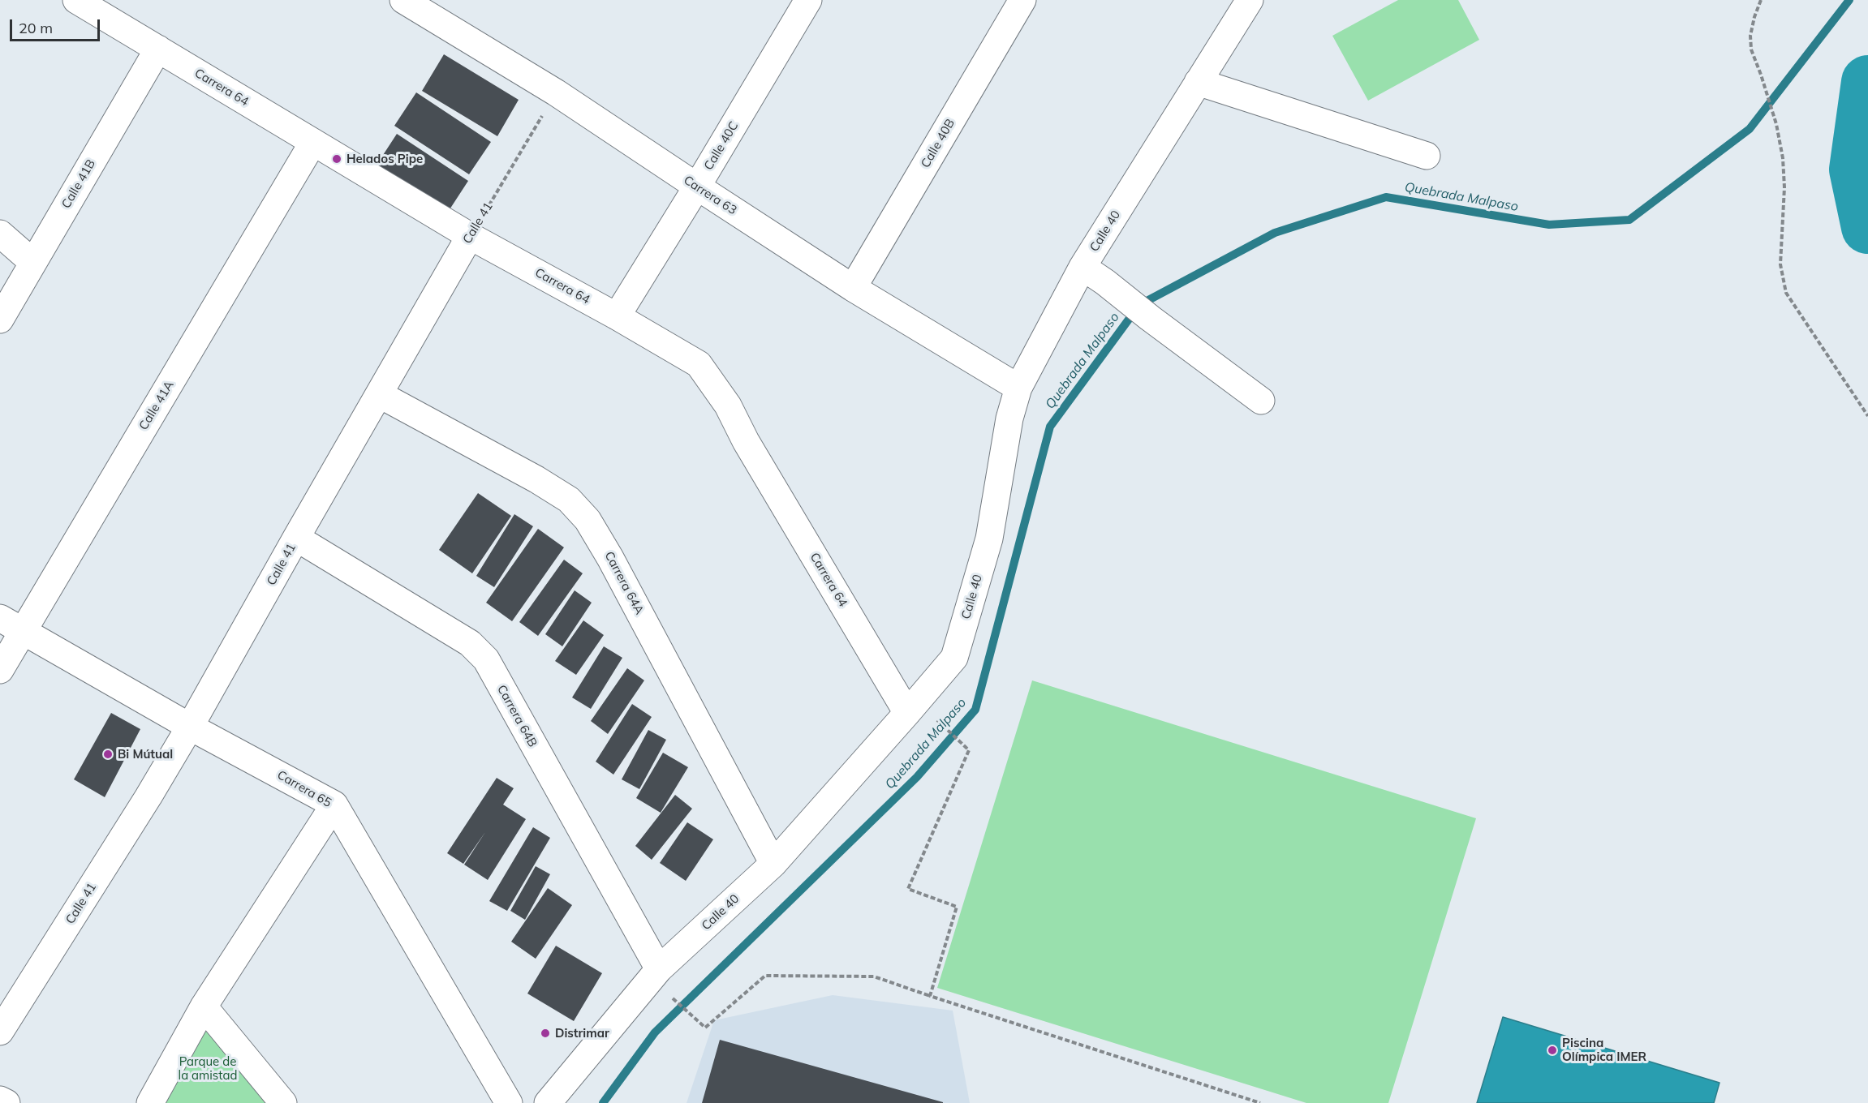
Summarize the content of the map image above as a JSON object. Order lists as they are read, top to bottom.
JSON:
{
  "streets": {
    "street": [
      "Carrera 64",
      "Calle 40B",
      "Calle 40C",
      "Calle 41B",
      "Carrera 63",
      "Calle 41",
      "Calle 40",
      "Calle 41A",
      "Carrera 64A",
      "Carrera 64B",
      "Carrera 65"
    ]
  },
  "crossings": [
    ["Carrera 64", "Calle 40C"],
    ["Carrera 64", "Calle 41B"],
    ["Carrera 64", "Calle 41"],
    ["Carrera 64", "Calle 40"],
    ["Carrera 64", "Calle 41A"],
    ["Calle 40B", "Carrera 63"],
    ["Calle 40C", "Carrera 63"],
    ["Carrera 63", "Calle 41"],
    ["Carrera 63", "Calle 40"],
    ["Calle 41", "Carrera 64A"],
    ["Calle 41", "Carrera 64B"],
    ["Calle 41", "Carrera 65"],
    ["Calle 40", "Carrera 64A"],
    ["Calle 40", "Carrera 64B"],
    ["Calle 41A", "Carrera 65"]
  ],
  "water": ["Quebrada Malpaso"],
  "parks": ["Parque de la amistad"],
  "places": [
    "Helados Pipe",
    "Bi Mútual",
    "Distrimar",
    "Piscina Olímpica IMER"
  ],
  "scale_bar": "20 m"
}
